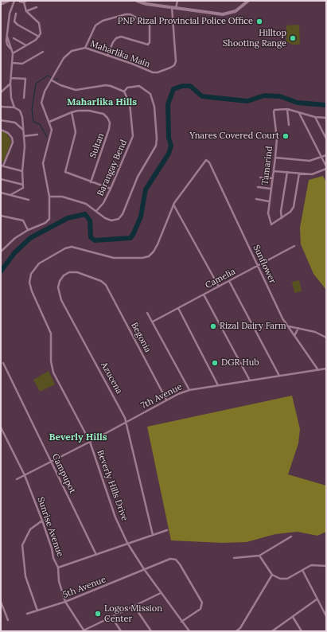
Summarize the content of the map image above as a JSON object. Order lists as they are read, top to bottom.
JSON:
{
  "streets": {
    "street": [
      "Maharlika Main",
      "Sultan",
      "Tamarind",
      "Barangay Bend",
      "Sunflower",
      "Camelia",
      "Begonia",
      "Azucena",
      "7th Avenue",
      "Campupot",
      "Beverly Hills Drive",
      "Sunrise Avenue",
      "5th Avenue"
    ]
  },
  "crossings": [
    ["Maharlika Main", "Sultan"],
    ["Sunflower", "Camelia"],
    ["Sunflower", "7th Avenue"],
    ["Sunflower", "Beverly Hills Drive"],
    ["Begonia", "Azucena"],
    ["Begonia", "7th Avenue"],
    ["Azucena", "7th Avenue"],
    ["7th Avenue", "Campupot"],
    ["7th Avenue", "Beverly Hills Drive"],
    ["7th Avenue", "Sunrise Avenue"],
    ["Beverly Hills Drive", "5th Avenue"],
    ["Sunrise Avenue", "5th Avenue"]
  ],
  "districts": ["Maharlika Hills", "Beverly Hills"],
  "places": [
    "PNP Rizal Provincial Police Office",
    "Hilltop Shooting Range",
    "Ynares Covered Court",
    "Rizal Dairy Farm",
    "DGR Hub",
    "Logos Mission Center"
  ]
}
